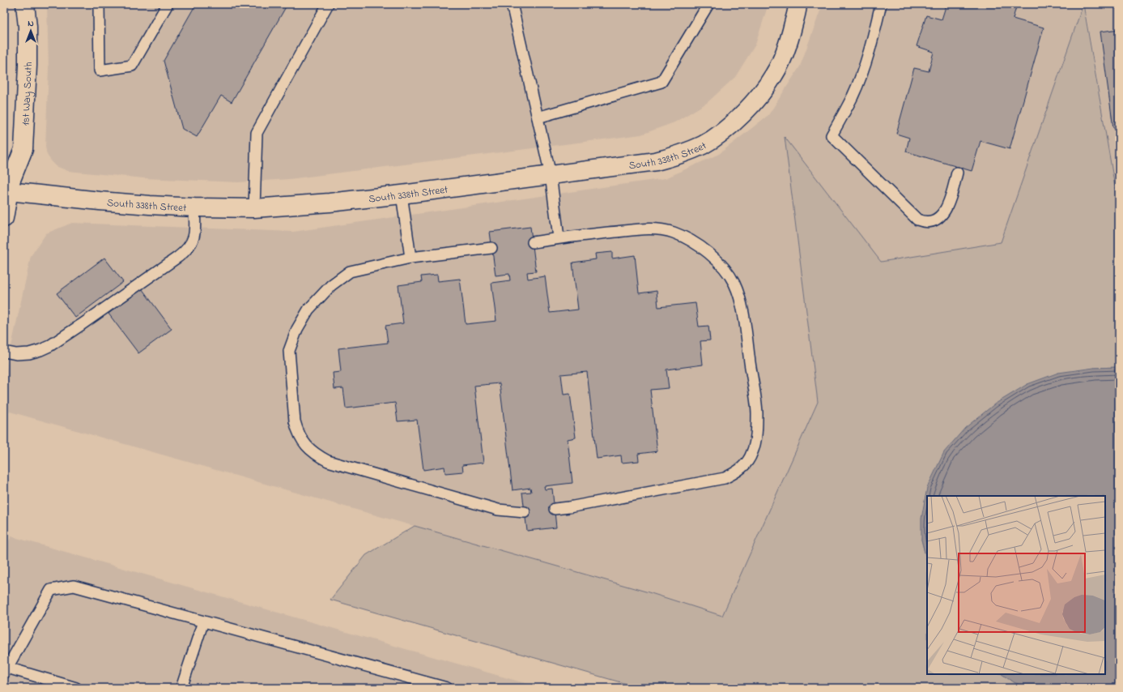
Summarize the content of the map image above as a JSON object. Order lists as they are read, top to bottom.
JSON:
{
  "streets": {
    "street": ["1st Way South", "South 338th Street"]
  },
  "crossings": [
    ["1st Way South", "South 338th Street"]
  ],
  "north": "top"
}
